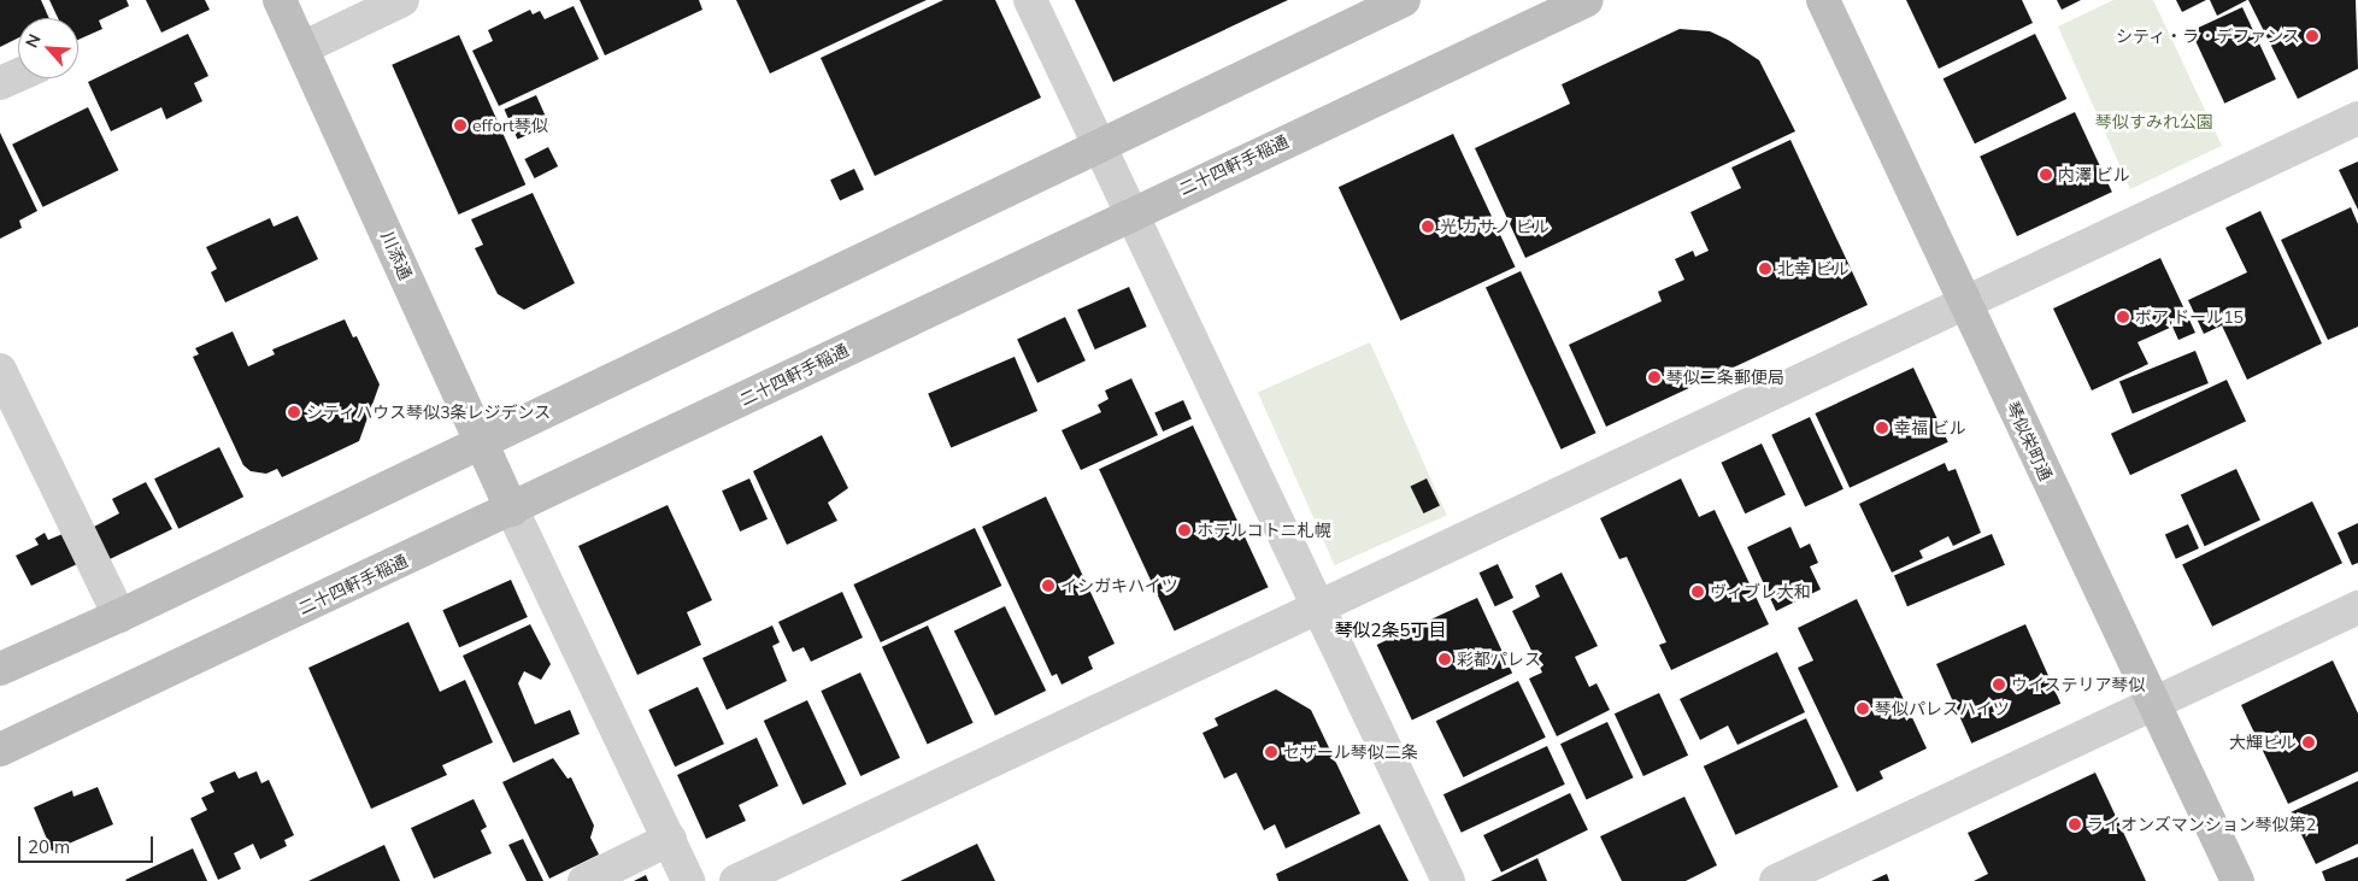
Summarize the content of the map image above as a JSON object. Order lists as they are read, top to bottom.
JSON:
{
  "streets": {
    "street": ["二十四軒手稲通", "川添通", "琴似栄町通"]
  },
  "crossings": [
    ["二十四軒手稲通", "川添通"]
  ],
  "districts": ["琴似2条5丁目"],
  "parks": ["琴似すみれ公園"],
  "places": [
    "シティ・ラ・デファンス",
    "effort琴似",
    "内澤 ビル",
    "光 カサノ ビル",
    "北幸 ビル",
    "ボア,ドール15",
    "琴似二条郵便局",
    "シティハウス琴似3条レジデンス",
    "幸福 ビル",
    "ホテルコトニ札幌",
    "イシガキハイツ",
    "ヴィブレ大和",
    "彩都パレス",
    "ウイステリア琴似",
    "琴似パレスハイツ",
    "大輝ビル",
    "セザール琴似二条",
    "ライオンズマンション琴似第2"
  ],
  "scale_bar": "20 m",
  "north": "top left"
}
